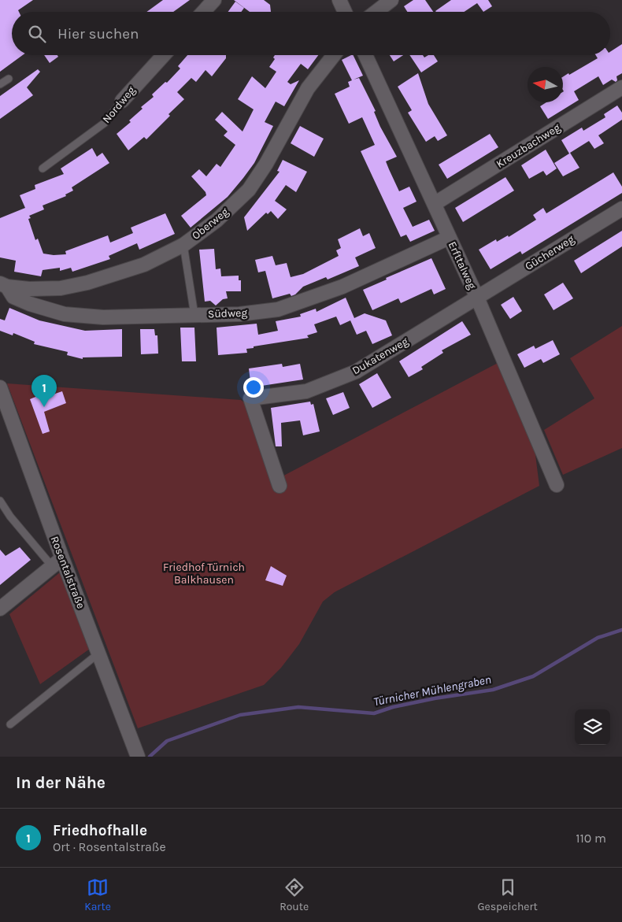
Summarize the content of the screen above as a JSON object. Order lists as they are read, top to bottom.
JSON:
{
  "streets": {
    "street": [
      "Nordweg",
      "Kreuzbachweg",
      "Oberweg",
      "Gücherweg",
      "Erfttalweg",
      "Südweg",
      "Dukatenweg",
      "Rosentalstraße"
    ]
  },
  "crossings": [
    ["Kreuzbachweg", "Erfttalweg"],
    ["Oberweg", "Südweg"],
    ["Gücherweg", "Erfttalweg"],
    ["Gücherweg", "Dukatenweg"],
    ["Erfttalweg", "Südweg"],
    ["Erfttalweg", "Dukatenweg"]
  ],
  "water": ["Türnicher Mühlengraben"],
  "parks": ["Friedhof Türnich Balkhausen"],
  "north": "left",
  "page": {
    "search": "Hier suchen",
    "pins": "1",
    "heading": "In der Nähe",
    "list": [
      {
        "mark": "1",
        "name": "Friedhofhalle",
        "note": "Ort · Rosentalstraße",
        "value": "110 m"
      }
    ],
    "nav": ["Karte", "Route", "Gespeichert"]
  }
}
